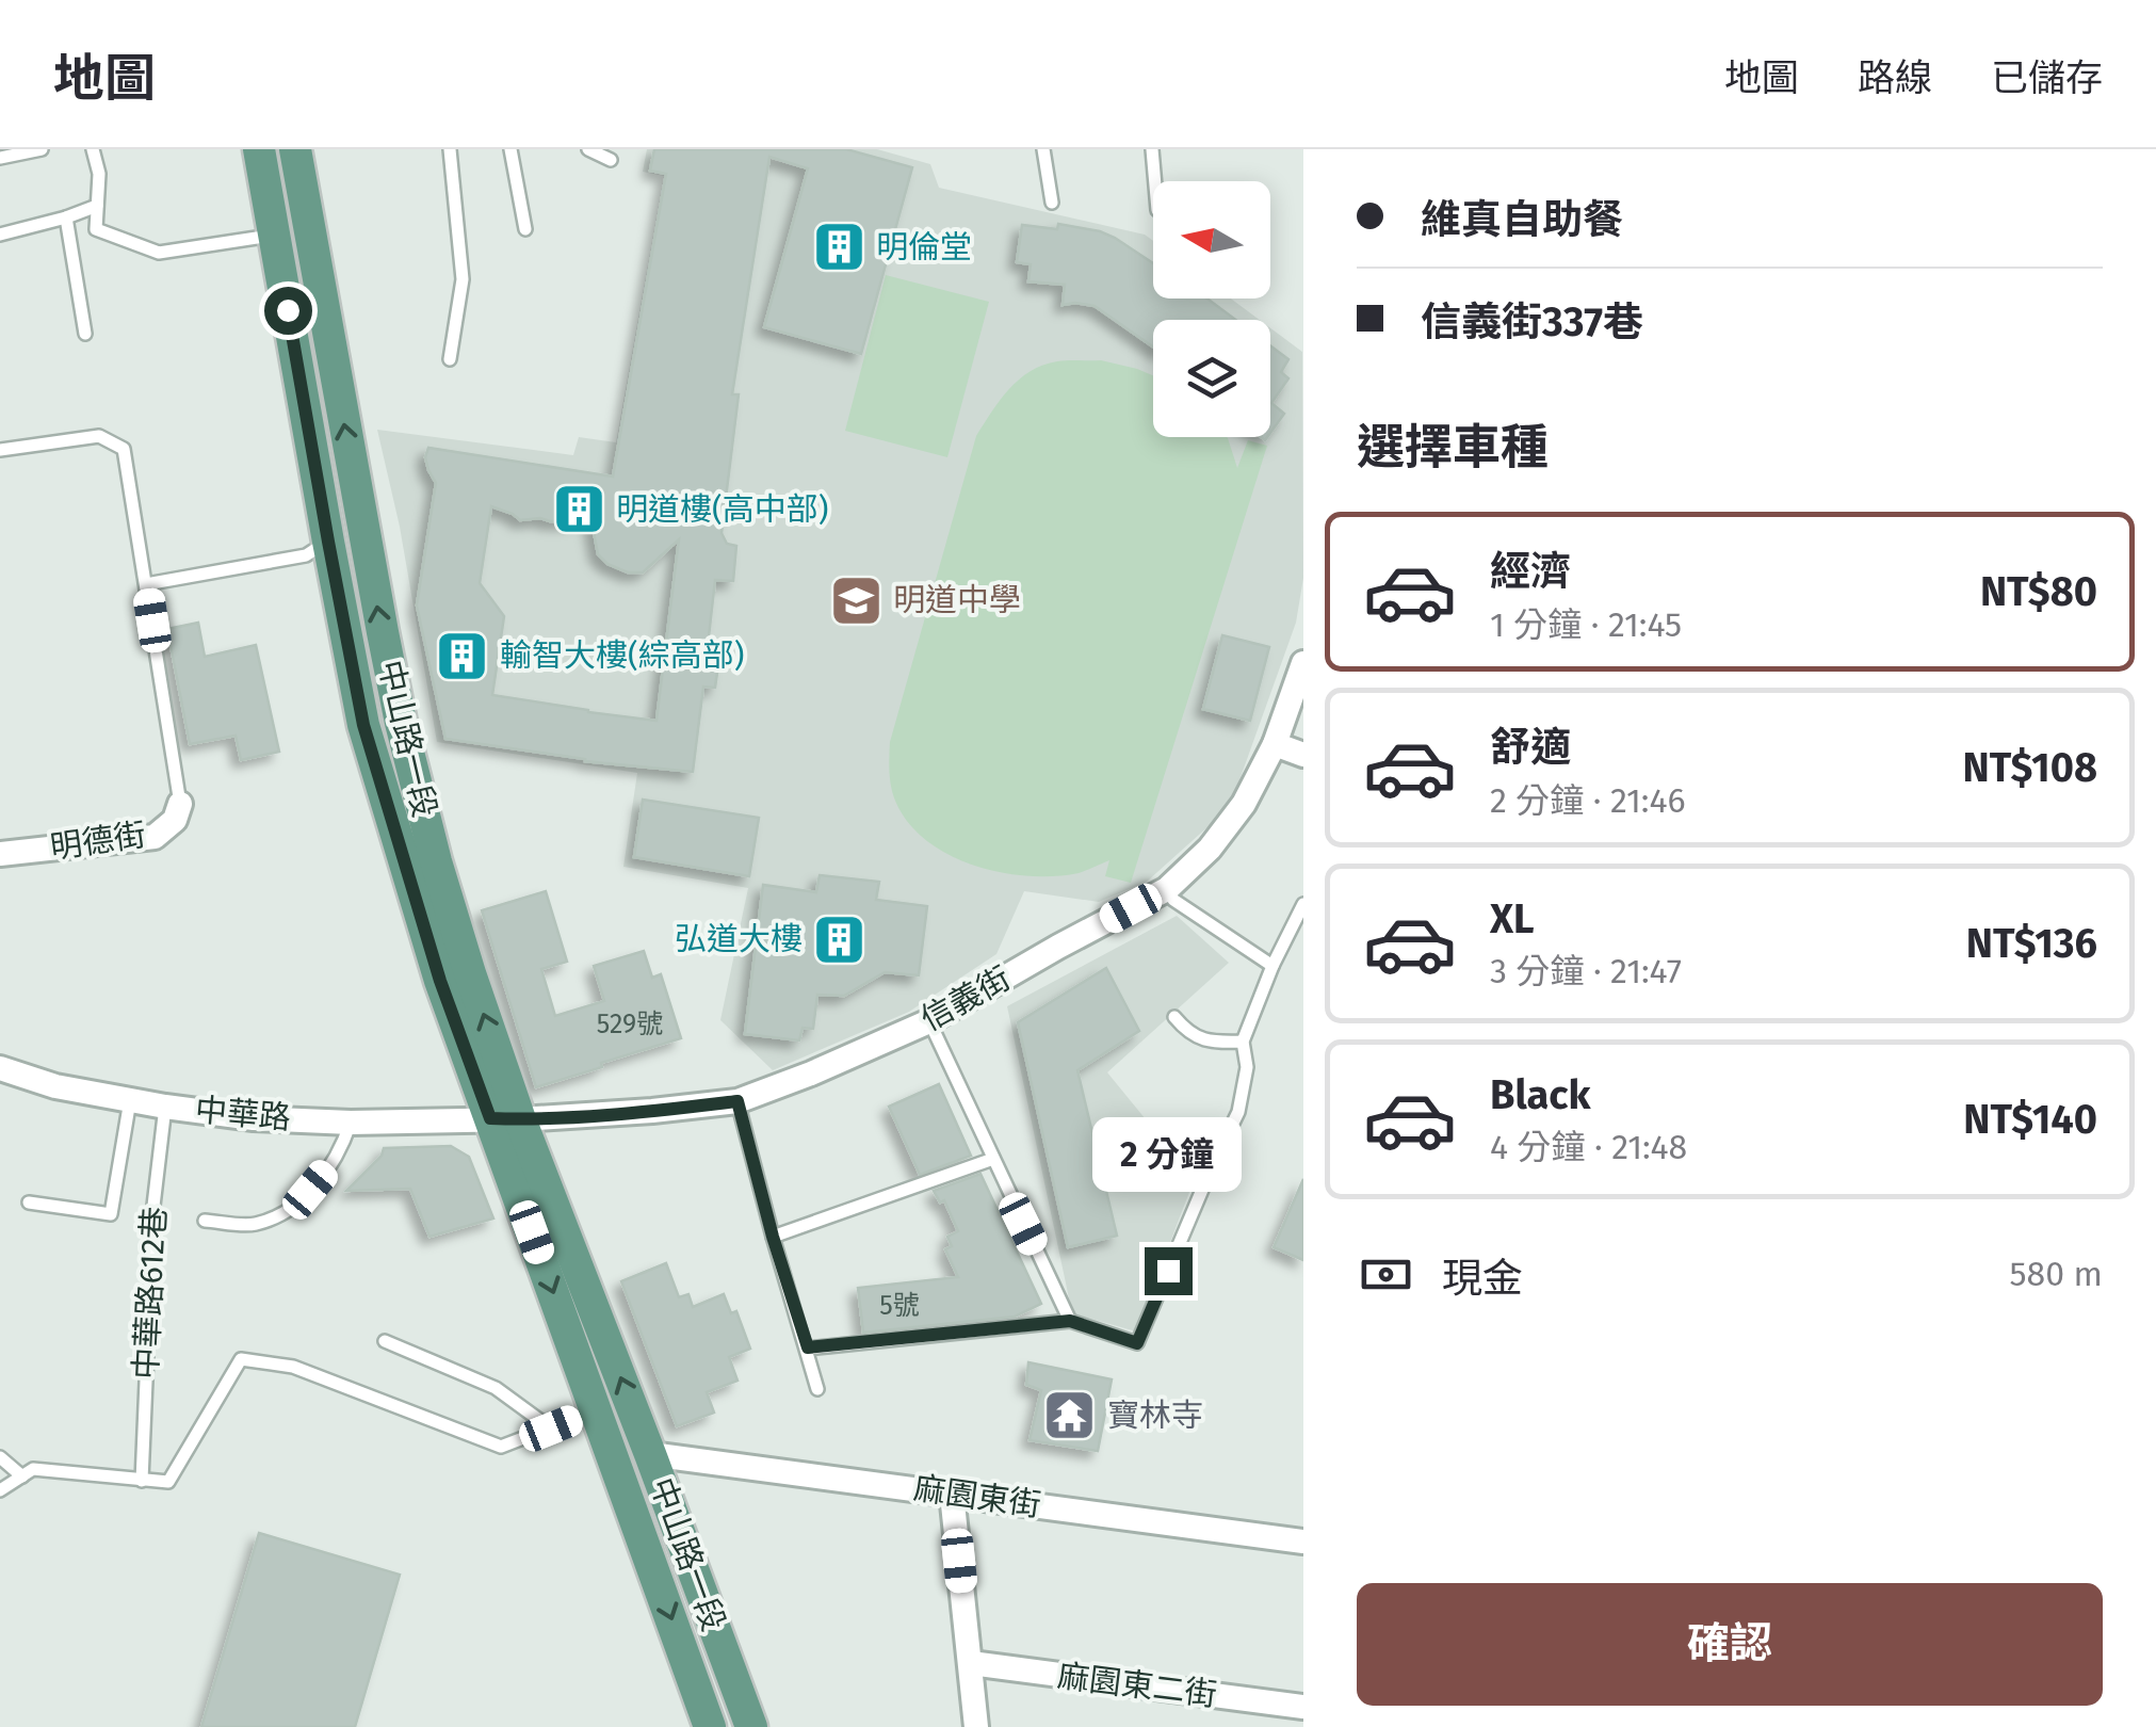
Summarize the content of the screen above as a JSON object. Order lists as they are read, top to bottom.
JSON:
{
  "streets": {
    "main road": ["中山路一段"],
    "street": [
      "明德街",
      "信義街",
      "中華路",
      "麻園東街",
      "麻園東二街"
    ],
    "lane": ["中華路612巷"]
  },
  "crossings": [
    ["中山路一段", "信義街"],
    ["中山路一段", "中華路"],
    ["中山路一段", "麻園東街"],
    ["信義街", "中華路"],
    ["中華路", "中華路612巷"]
  ],
  "places": {
    "building": [
      "明倫堂",
      "明道樓(高中部)",
      "輸智大樓(綜高部)",
      "弘道大樓"
    ],
    "school or university": ["明道中學"],
    "temple": ["寶林寺"]
  },
  "house_numbers": ["529號", "5號"],
  "north": "left",
  "page": {
    "header": "地圖",
    "nav": ["地圖", "路線", "已儲存"],
    "banner": ["維真自助餐", "信義街337巷"],
    "heading": "選擇車種",
    "list": [
      {
        "name": "經濟",
        "note": "1 分鐘 · 21:45",
        "value": "NT$80"
      },
      {
        "name": "舒適",
        "note": "2 分鐘 · 21:46",
        "value": "NT$108"
      },
      {
        "name": "XL",
        "note": "3 分鐘 · 21:47",
        "value": "NT$136"
      },
      {
        "name": "Black",
        "note": "4 分鐘 · 21:48",
        "value": "NT$140"
      }
    ],
    "bubble": "2 分鐘",
    "pay": ["現金", "580 m"],
    "buttons": "確認"
  }
}
